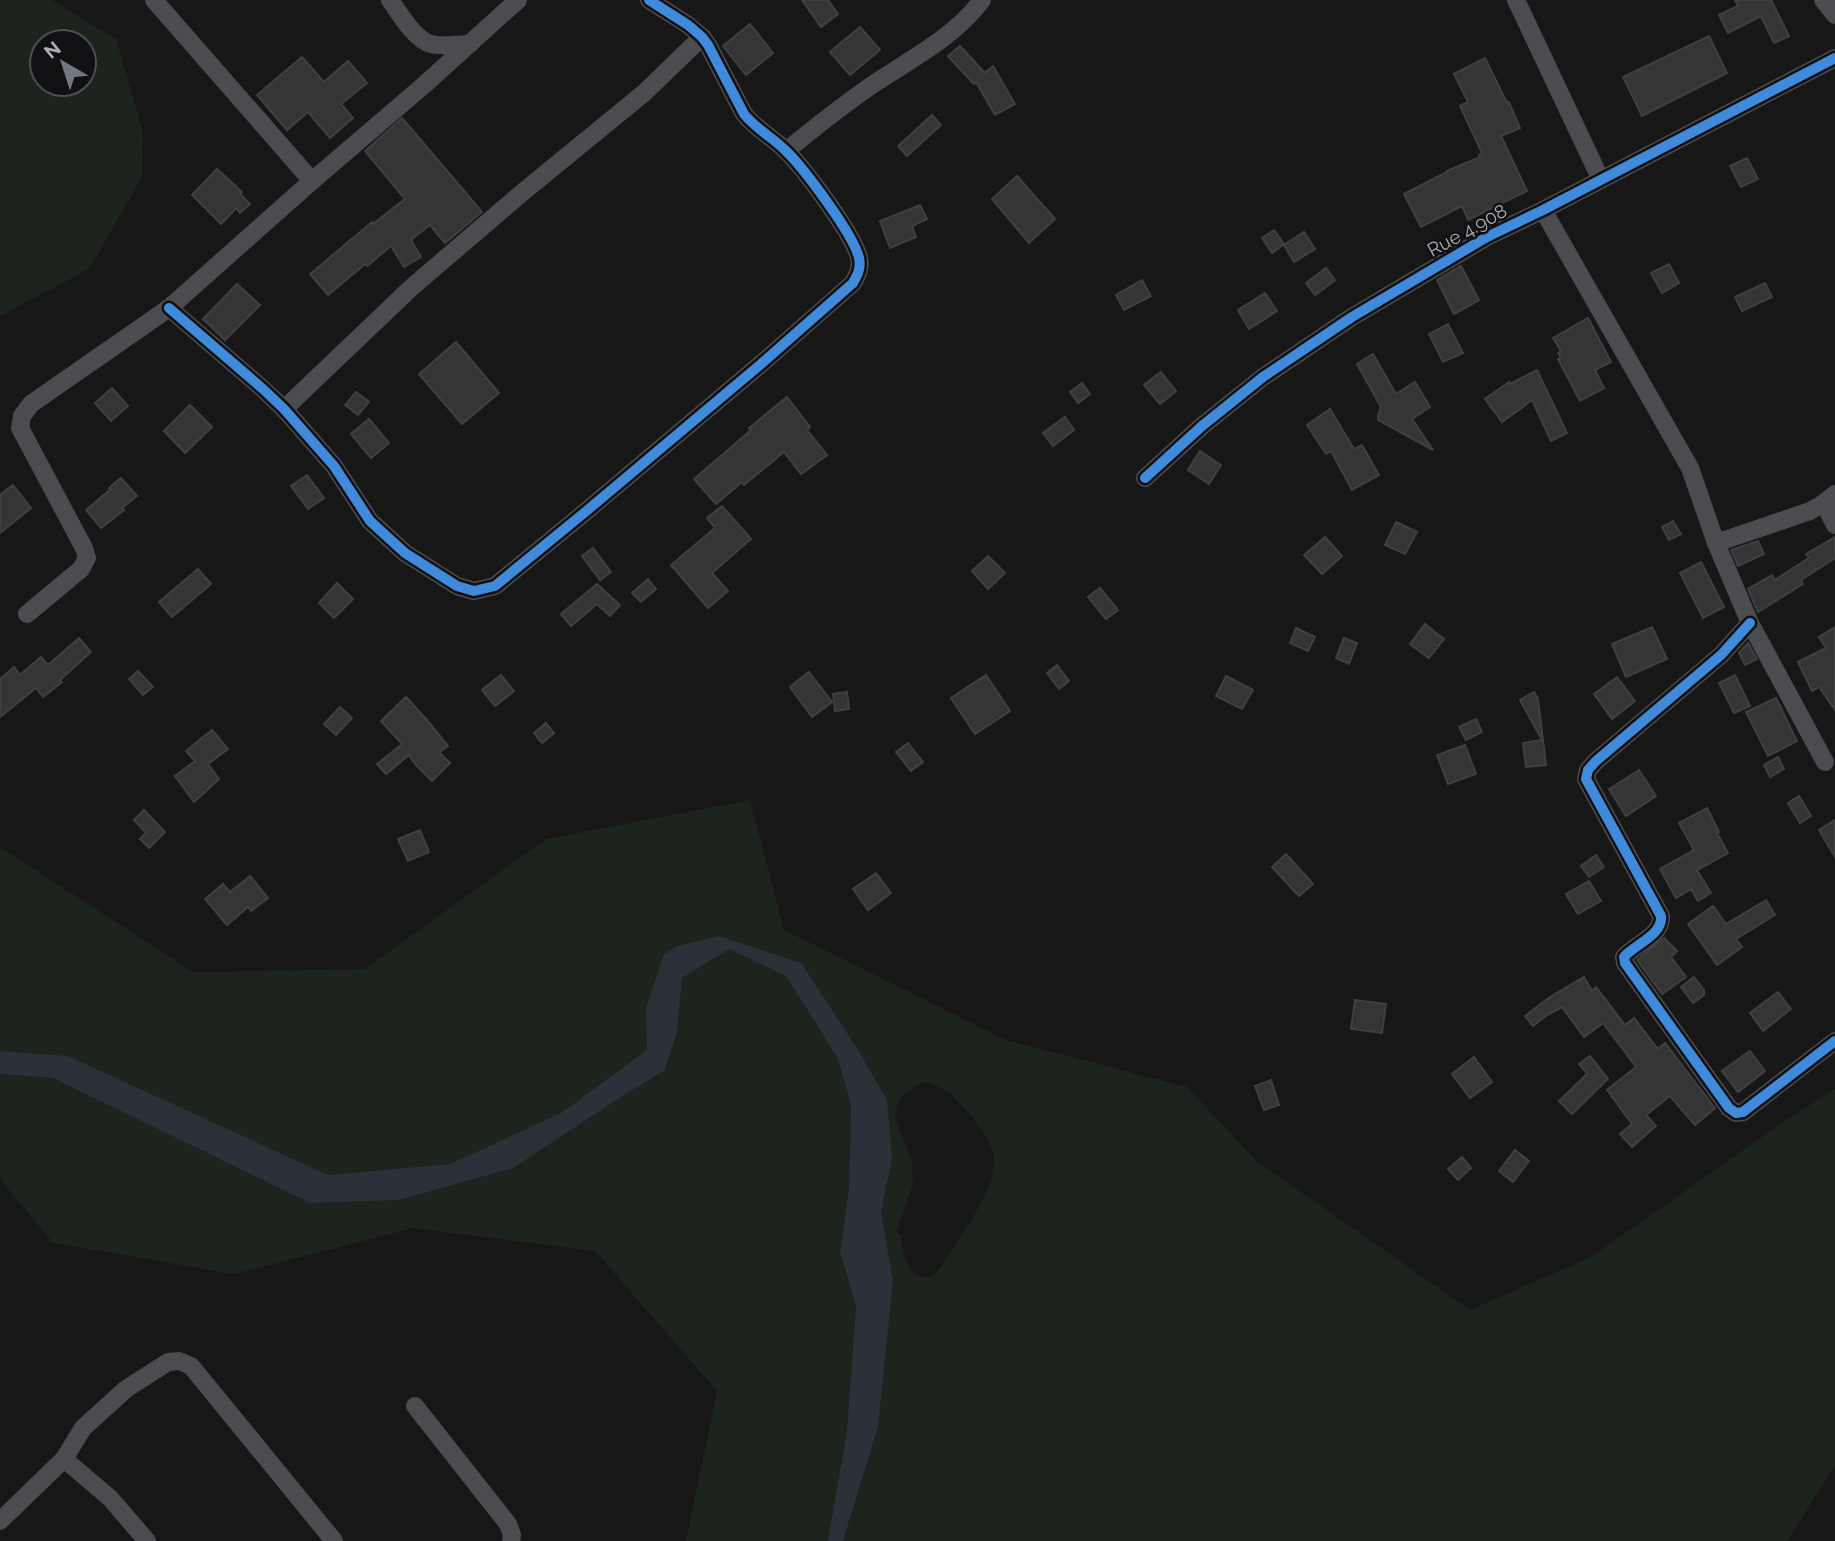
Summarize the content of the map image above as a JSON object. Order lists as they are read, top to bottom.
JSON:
{
  "streets": {
    "street": ["Rue 4.908"]
  },
  "north": "top left"
}
